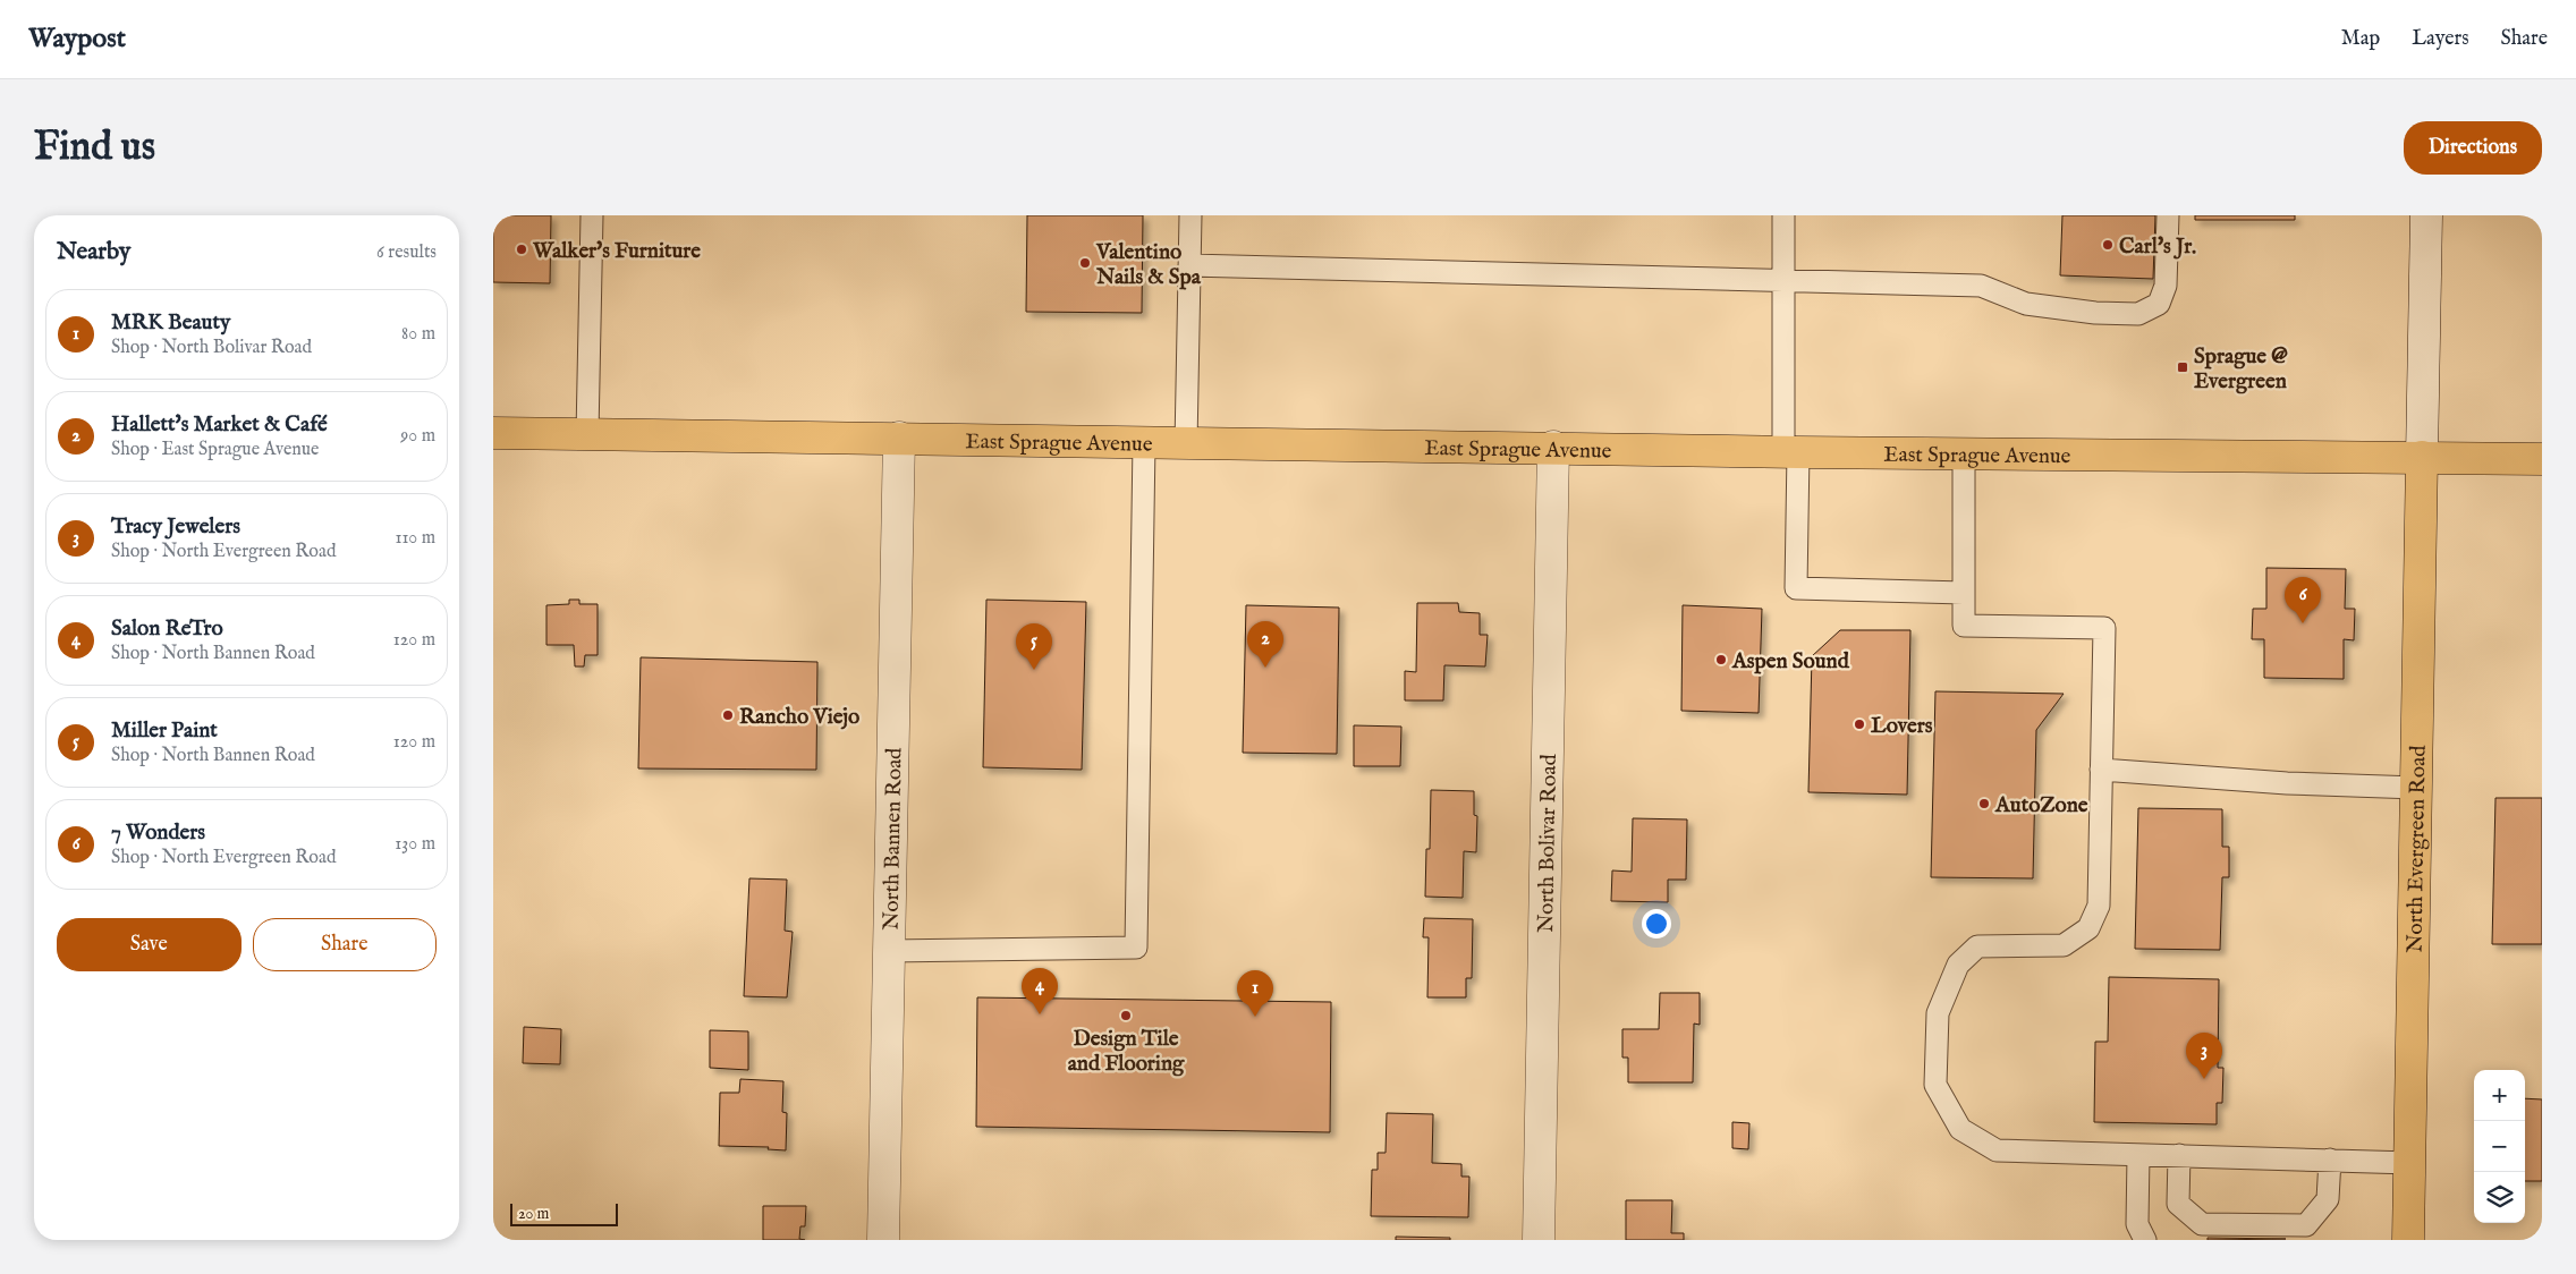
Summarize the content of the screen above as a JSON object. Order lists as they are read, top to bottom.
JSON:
{
  "streets": {
    "main road": ["East Sprague Avenue", "North Evergreen Road"],
    "street": ["North Bannen Road", "North Bolivar Road"]
  },
  "crossings": [
    ["East Sprague Avenue", "North Bannen Road"],
    ["East Sprague Avenue", "North Bolivar Road"],
    ["East Sprague Avenue", "North Evergreen Road"]
  ],
  "places": {
    "other": [
      "Carl's Jr.",
      "Walker's Furniture",
      "Valentino Nails & Spa",
      "Aspen Sound",
      "Rancho Viejo",
      "Lovers",
      "AutoZone",
      "Design Tile and Flooring"
    ],
    "transit": ["Sprague @ Evergreen"]
  },
  "scale_bar": "20 m",
  "page": {
    "header": "Waypost",
    "nav": ["Map", "Layers", "Share"],
    "buttons": [
      "Directions",
      ["Save", "Share"]
    ],
    "title": "Find us",
    "heading": ["Nearby", "6 results"],
    "list": [
      {
        "mark": "1",
        "name": "MRK Beauty",
        "note": "Shop · North Bolivar Road",
        "value": "80 m"
      },
      {
        "mark": "2",
        "name": "Hallett's Market & Café",
        "note": "Shop · East Sprague Avenue",
        "value": "90 m"
      },
      {
        "mark": "3",
        "name": "Tracy Jewelers",
        "note": "Shop · North Evergreen Road",
        "value": "110 m"
      },
      {
        "mark": "4",
        "name": "Salon ReTro",
        "note": "Shop · North Bannen Road",
        "value": "120 m"
      },
      {
        "mark": "5",
        "name": "Miller Paint",
        "note": "Shop · North Bannen Road",
        "value": "120 m"
      },
      {
        "mark": "6",
        "name": "7 Wonders",
        "note": "Shop · North Evergreen Road",
        "value": "130 m"
      }
    ],
    "pins": [
      "6",
      "2",
      "5",
      "4",
      "1",
      "3"
    ],
    "map_buttons": ["+", "−"],
    "scale": "20 m"
  }
}
